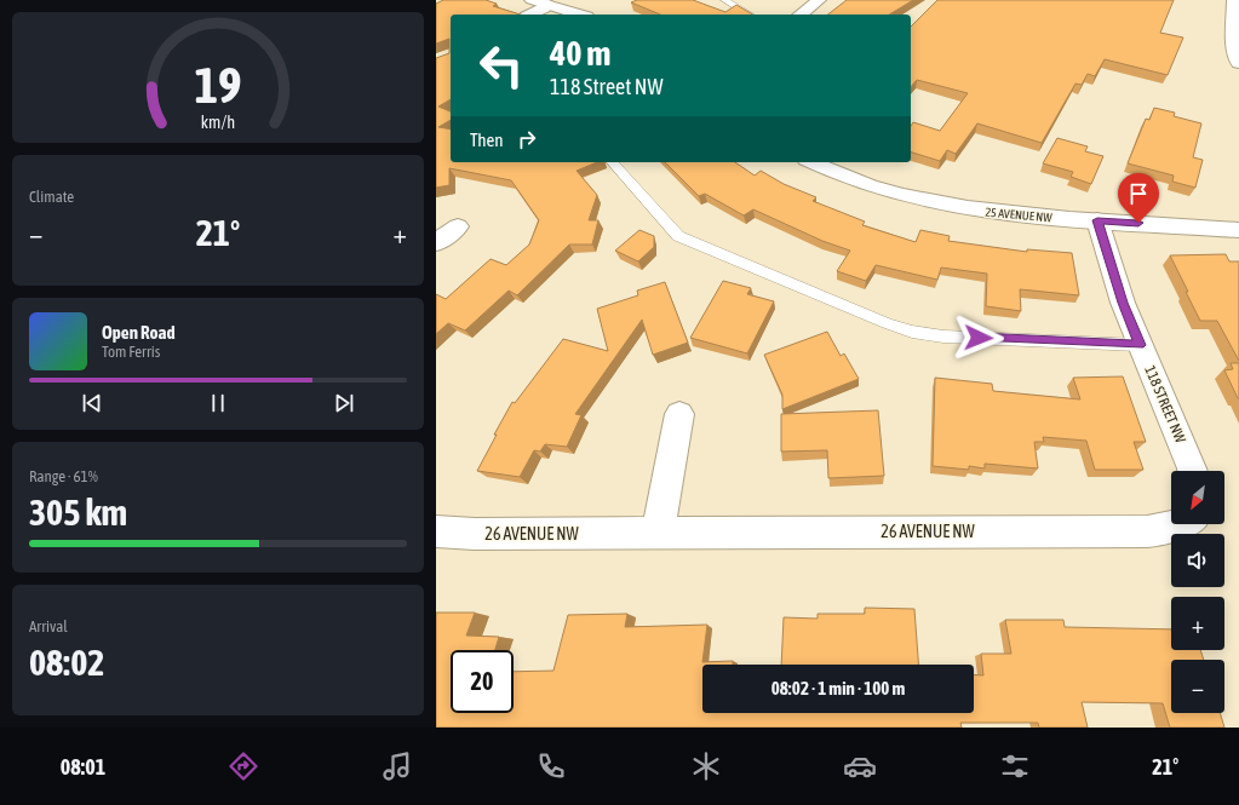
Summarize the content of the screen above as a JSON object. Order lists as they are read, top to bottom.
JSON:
{
  "streets": {
    "street": ["25 AVENUE NW", "118 STREET NW", "26 AVENUE NW"]
  },
  "crossings": [
    ["25 AVENUE NW", "118 STREET NW"]
  ],
  "north": "bottom left",
  "page": {
    "turn": ["40 m", "118 Street NW"],
    "then": "Then",
    "tile": [
      "Climate",
      ["Range · 61%", "305 km"],
      ["Arrival", "08:02"]
    ],
    "heat": ["−", "21°", "+"],
    "song": ["Open Road", "Tom Ferris"],
    "map_buttons": ["+", "−"],
    "limit": "20",
    "trip": "08:02 · 1 min · 100 m",
    "tabs": ["08:01", "21°"],
    "gauge": ["19", "km/h"]
  }
}
